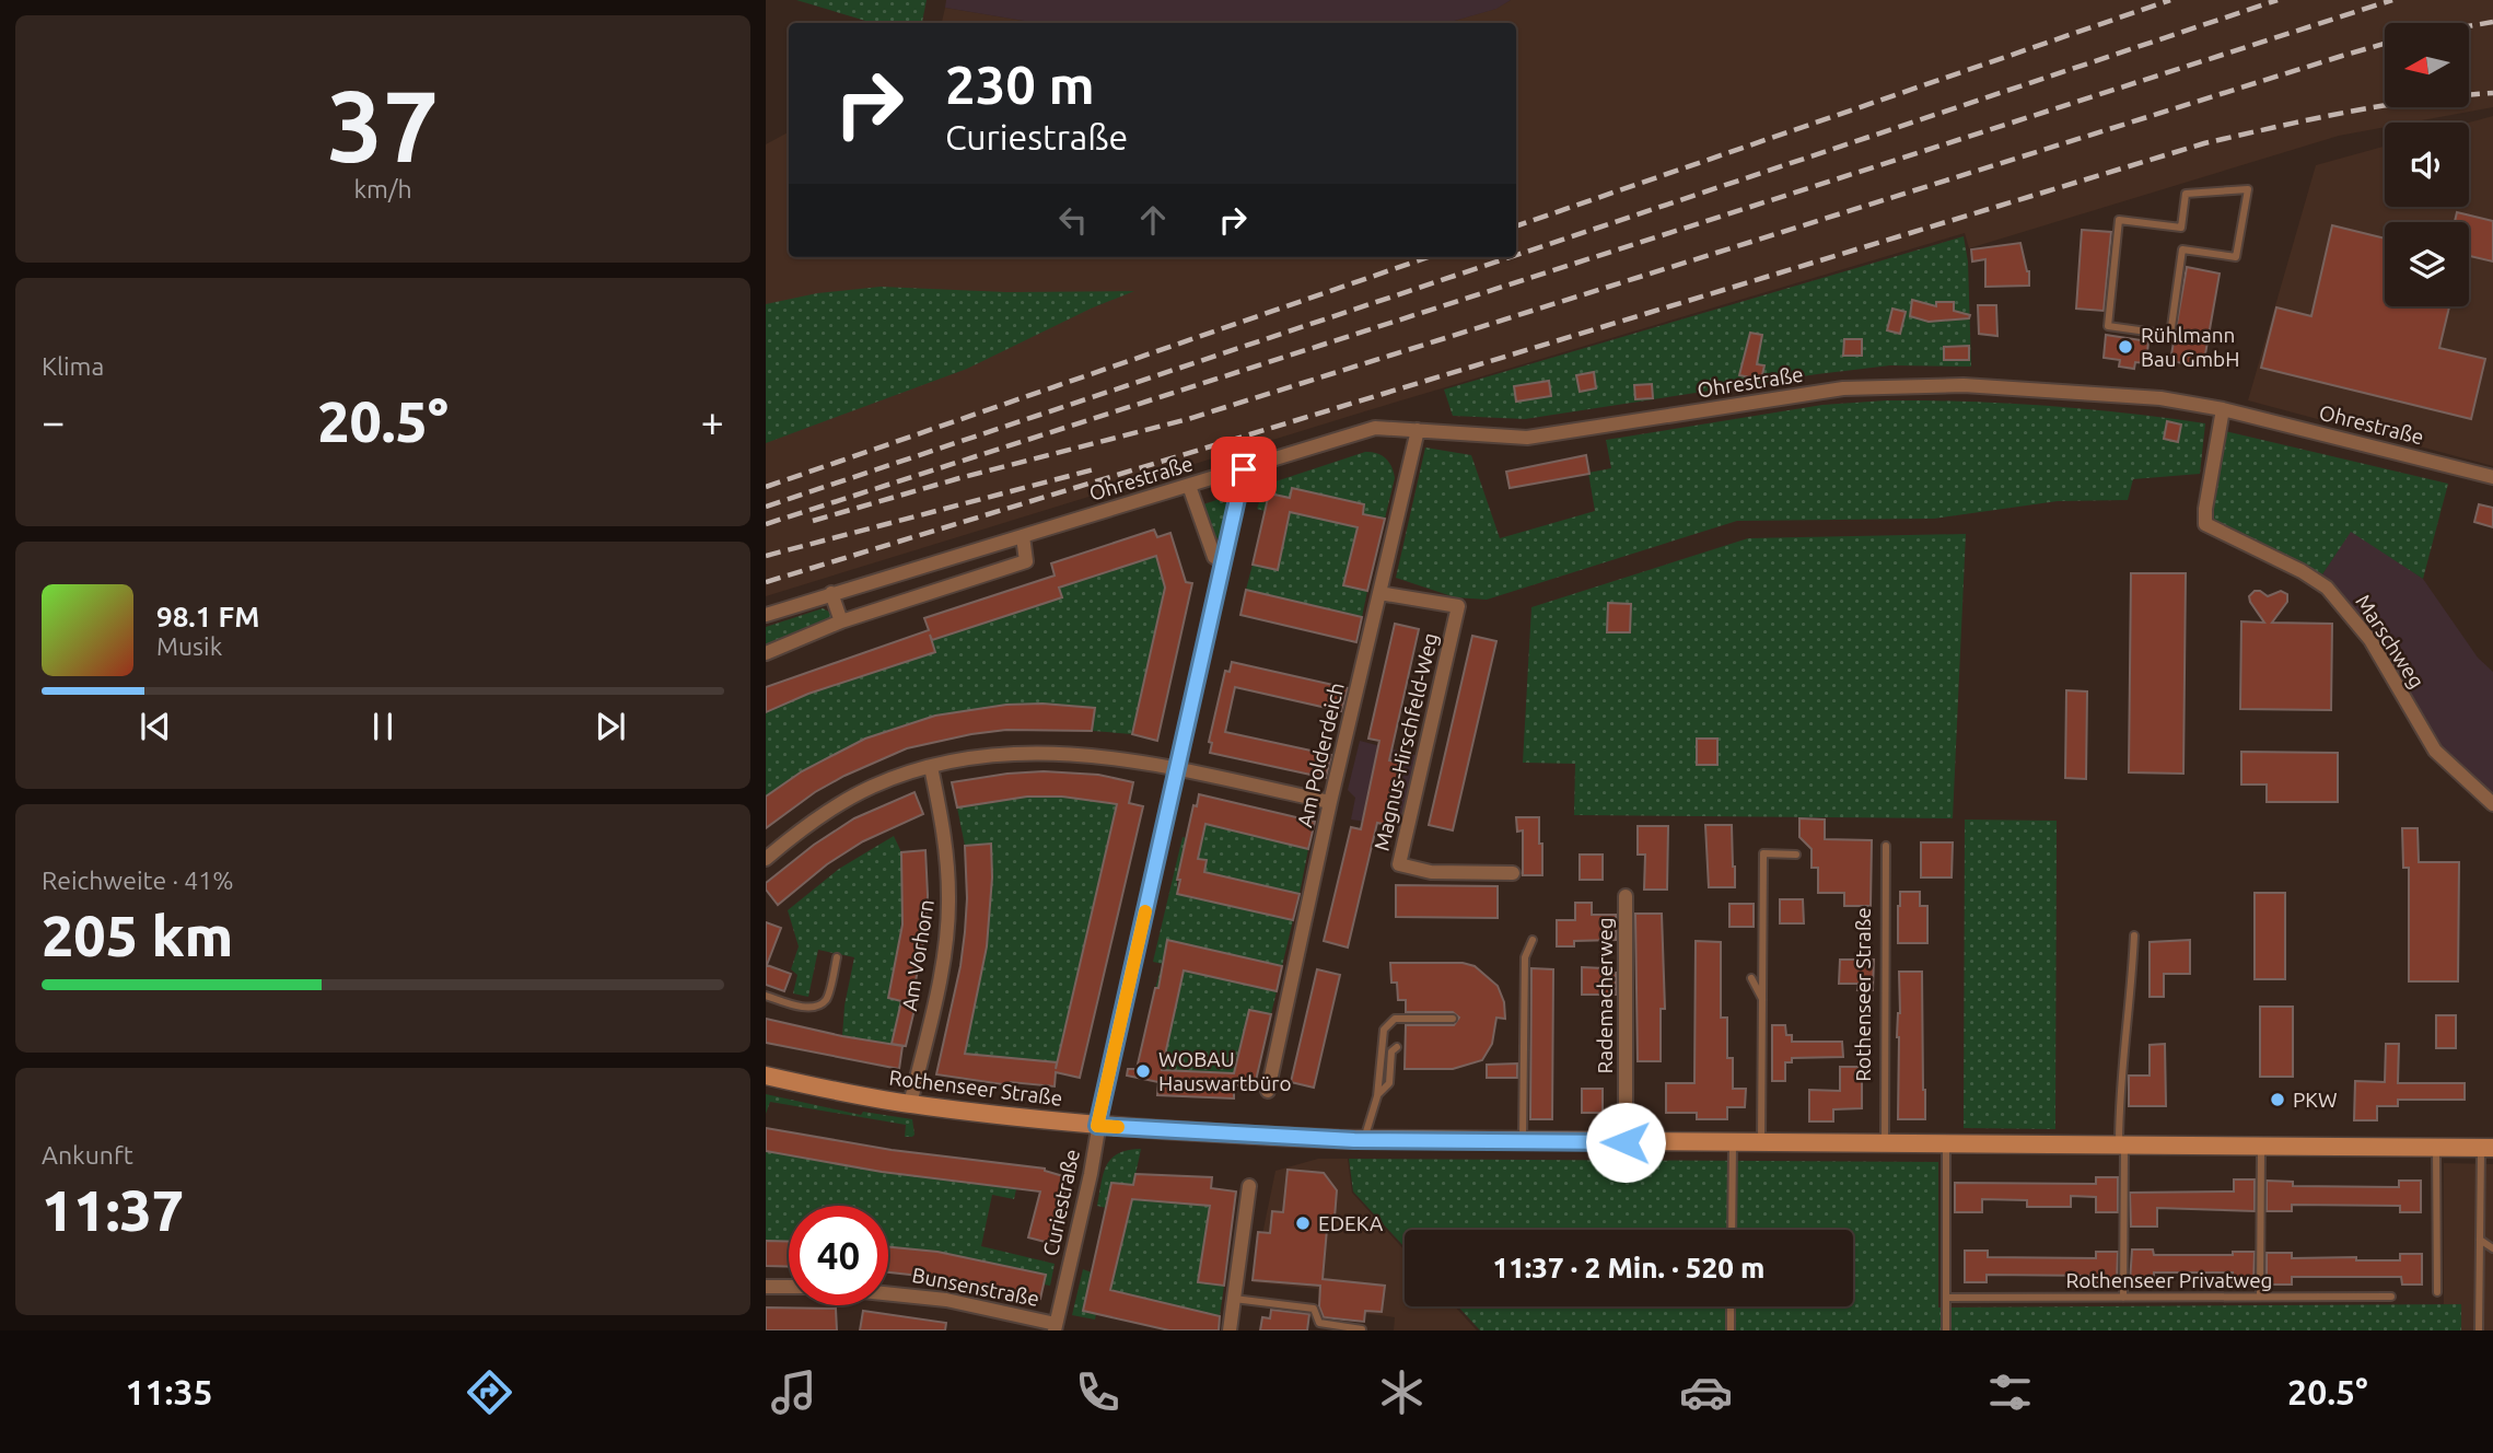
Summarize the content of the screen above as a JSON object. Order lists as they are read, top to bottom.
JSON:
{
  "streets": {
    "street": [
      "Ohrestraße",
      "Marschweg",
      "Magnus-Hirschfeld-Weg",
      "Am Polderdeich",
      "Am Vorhorn",
      "Rothenseer Straße",
      "Rademacherweg",
      "Curiestraße",
      "Bunsenstraße"
    ],
    "lane": ["Rothenseer Privatweg"]
  },
  "crossings": [
    ["Ohrestraße", "Marschweg"],
    ["Ohrestraße", "Am Polderdeich"],
    ["Ohrestraße", "Curiestraße"],
    ["Magnus-Hirschfeld-Weg", "Am Polderdeich"],
    ["Am Vorhorn", "Rothenseer Straße"],
    ["Rothenseer Straße", "Rademacherweg"],
    ["Rothenseer Straße", "Curiestraße"],
    ["Curiestraße", "Bunsenstraße"]
  ],
  "places": [
    "Rühlmann Bau GmbH",
    "WOBAU Hauswartbüro",
    "PKW",
    "EDEKA"
  ],
  "north": "left",
  "page": {
    "tile": [
      ["37", "km/h"],
      "Klima",
      ["Reichweite · 41%", "205 km"],
      ["Ankunft", "11:37"]
    ],
    "turn": ["230 m", "Curiestraße"],
    "heat": ["−", "20.5°", "+"],
    "song": ["98.1 FM", "Musik"],
    "limit": "40",
    "trip": "11:37 · 2 Min. · 520 m",
    "tabs": ["11:35", "20.5°"]
  }
}
